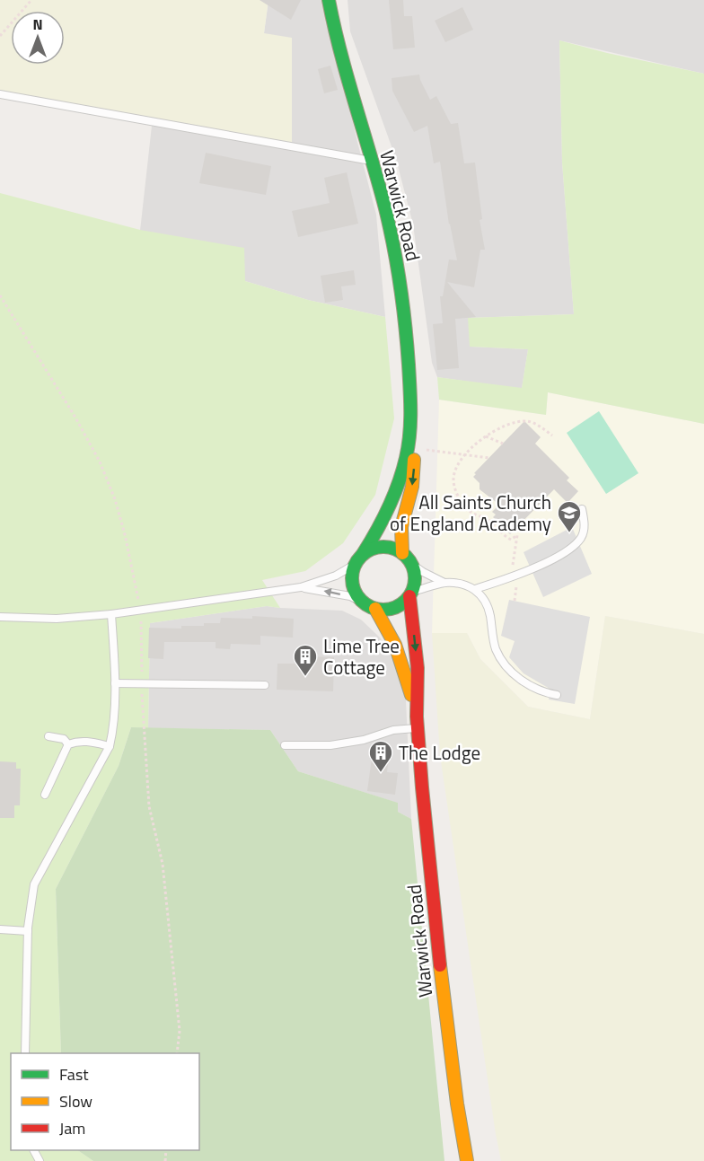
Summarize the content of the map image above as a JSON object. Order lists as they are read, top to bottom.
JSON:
{
  "streets": {
    "street": ["Warwick Road"]
  },
  "places": {
    "school or university": ["All Saints Church of England Academy"],
    "building": ["Lime Tree Cottage", "The Lodge"]
  },
  "legend": ["Fast", "Slow", "Jam"],
  "north": "top"
}
